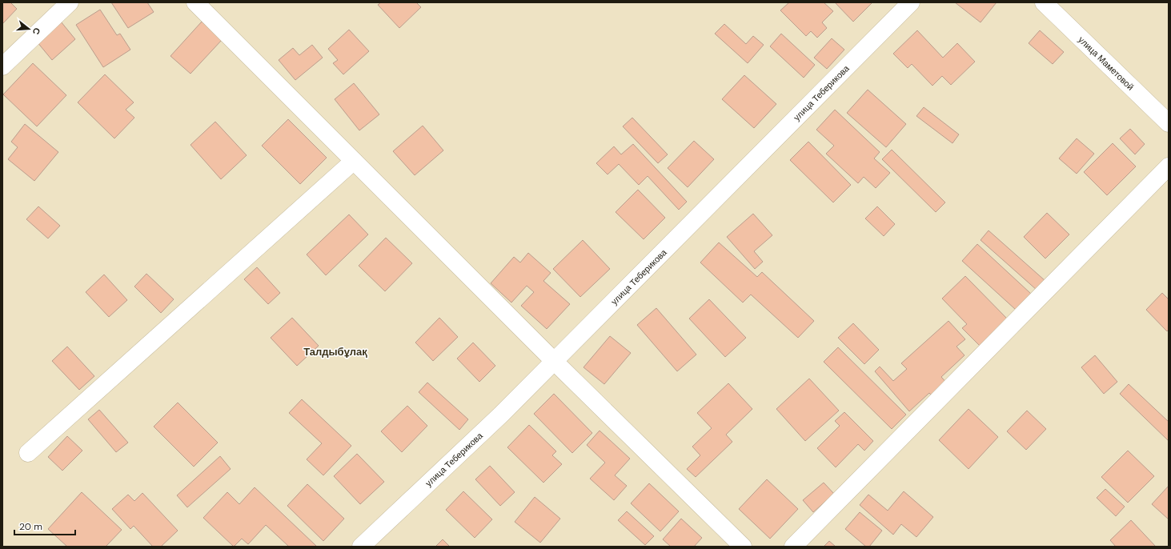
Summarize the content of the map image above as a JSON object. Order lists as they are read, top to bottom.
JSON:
{
  "streets": {
    "street": ["улица Маметовой", "улица Теберикова"]
  },
  "districts": ["Талдыбұлақ"],
  "scale_bar": "20 m",
  "north": "right"
}
